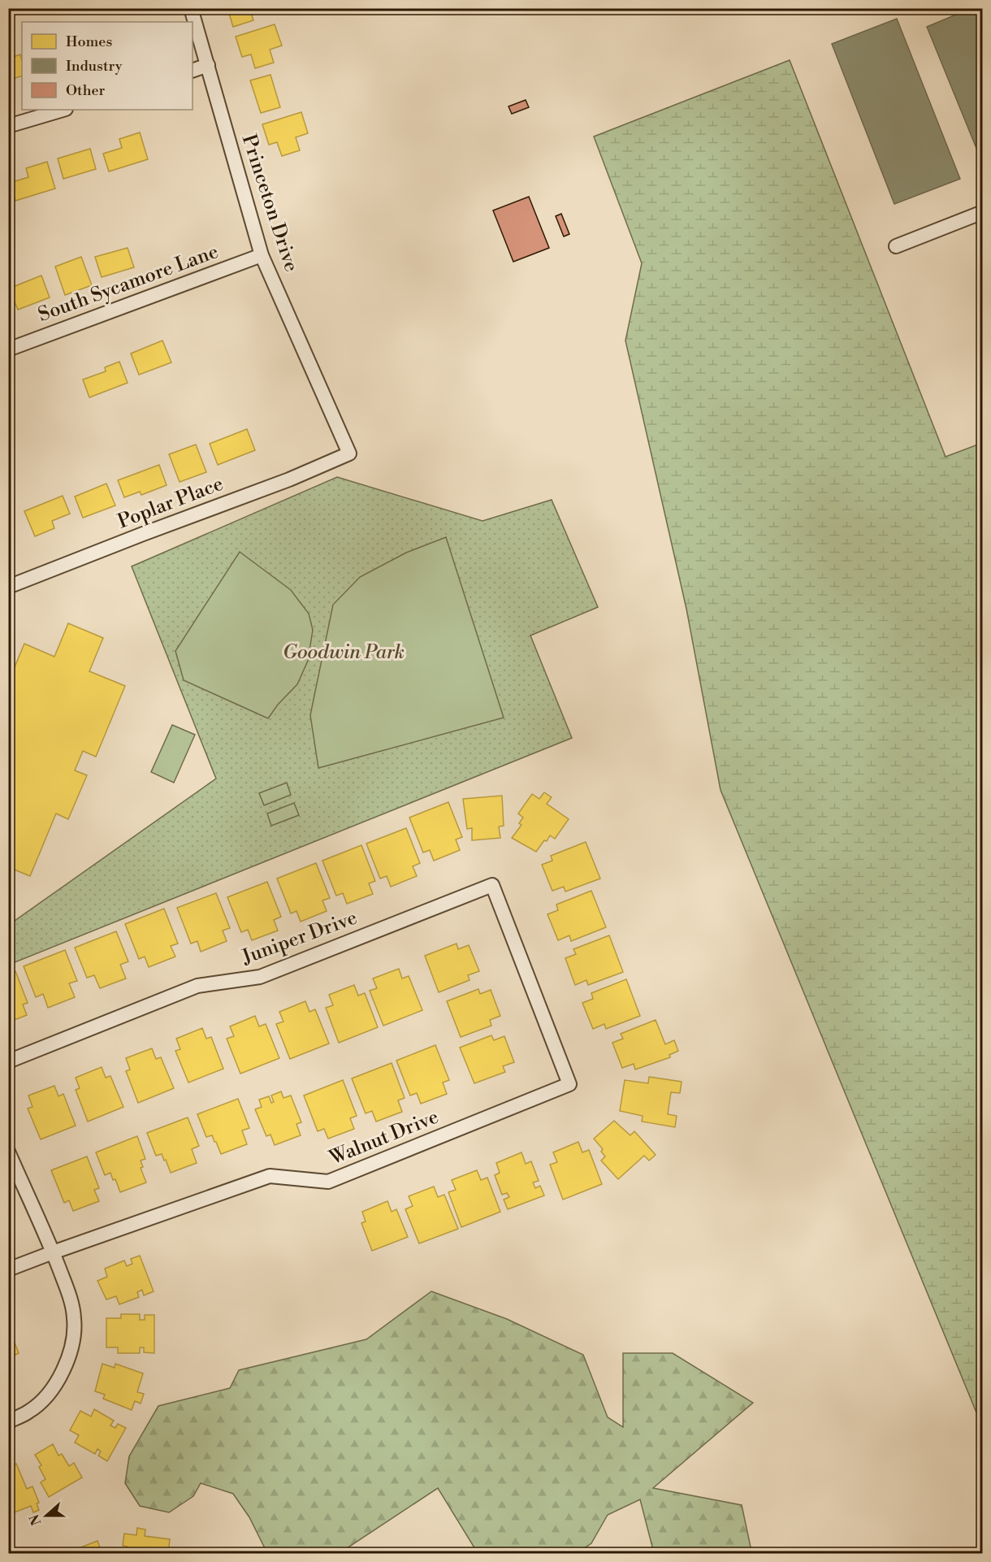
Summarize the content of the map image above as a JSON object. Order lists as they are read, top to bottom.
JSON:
{
  "streets": {
    "street": [
      "Princeton Drive",
      "South Sycamore Lane",
      "Poplar Place",
      "Juniper Drive",
      "Walnut Drive"
    ]
  },
  "crossings": [
    ["Princeton Drive", "South Sycamore Lane"],
    ["Princeton Drive", "Poplar Place"],
    ["Juniper Drive", "Walnut Drive"]
  ],
  "parks": ["Goodwin Park"],
  "legend": ["Homes", "Industry", "Other"],
  "north": "left"
}
